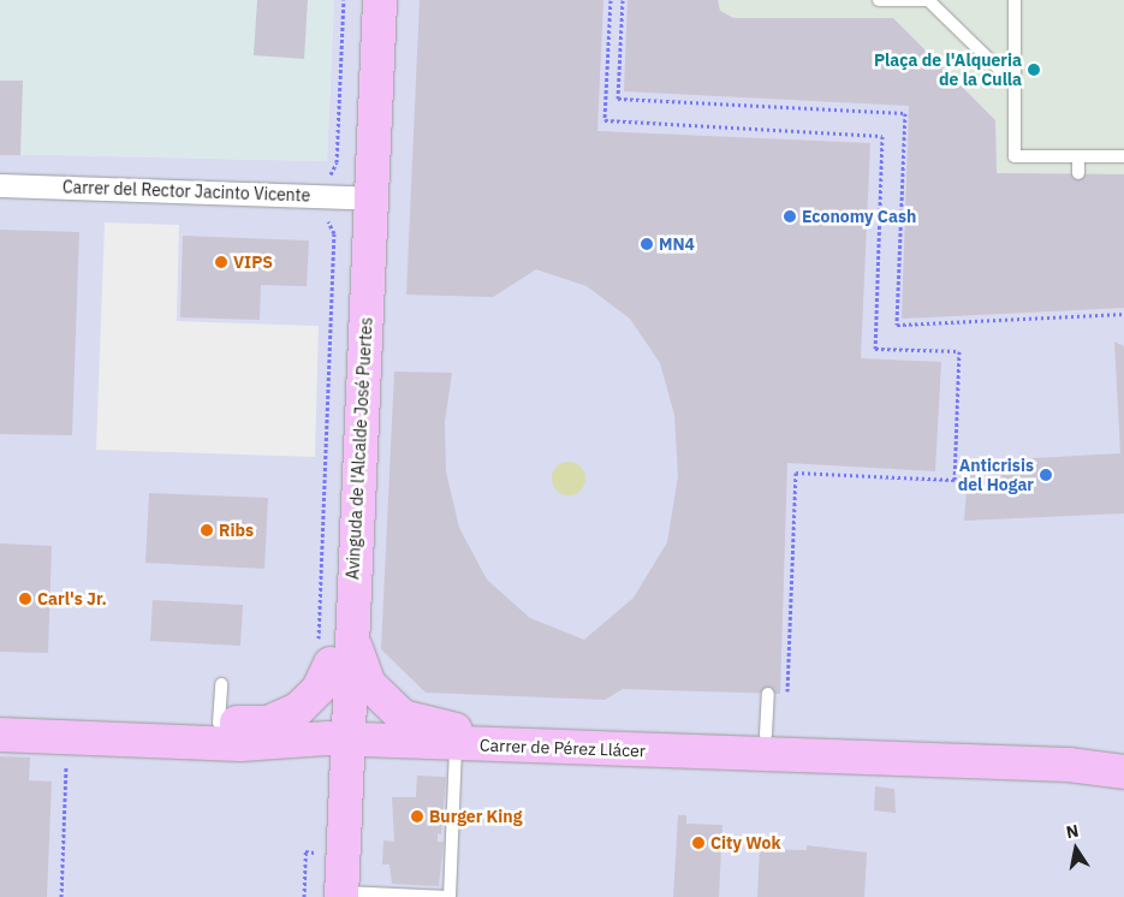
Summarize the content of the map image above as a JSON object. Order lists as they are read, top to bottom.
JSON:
{
  "streets": {
    "street": ["Carrer del Rector Jacinto Vicente", "Avinguda de l'Alcalde José Puertes", "Carrer de Pérez Llácer"]
  },
  "crossings": [
    ["Carrer del Rector Jacinto Vicente", "Avinguda de l'Alcalde José Puertes"],
    ["Avinguda de l'Alcalde José Puertes", "Carrer de Pérez Llácer"]
  ],
  "places": [
    "Plaça de l'Alqueria de la Culla",
    "Economy Cash",
    "MN4",
    "VIPS",
    "Anticrisis del Hogar",
    "Ribs",
    "Carl's Jr.",
    "Burger King",
    "City Wok"
  ],
  "north": "top"
}
